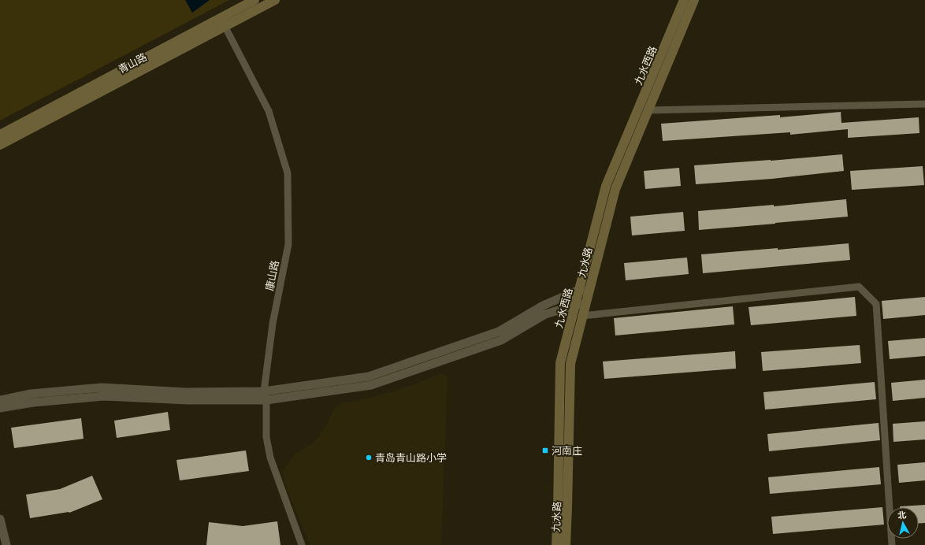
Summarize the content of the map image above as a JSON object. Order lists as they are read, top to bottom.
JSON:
{
  "streets": {
    "main road": ["青山路", "九水西路", "九水路"],
    "street": ["康山路"]
  },
  "crossings": [
    ["青山路", "康山路"],
    ["九水西路", "九水路"]
  ],
  "places": {
    "transit": ["河南庄"],
    "other": ["青岛青山路小学"]
  },
  "north": "top"
}
